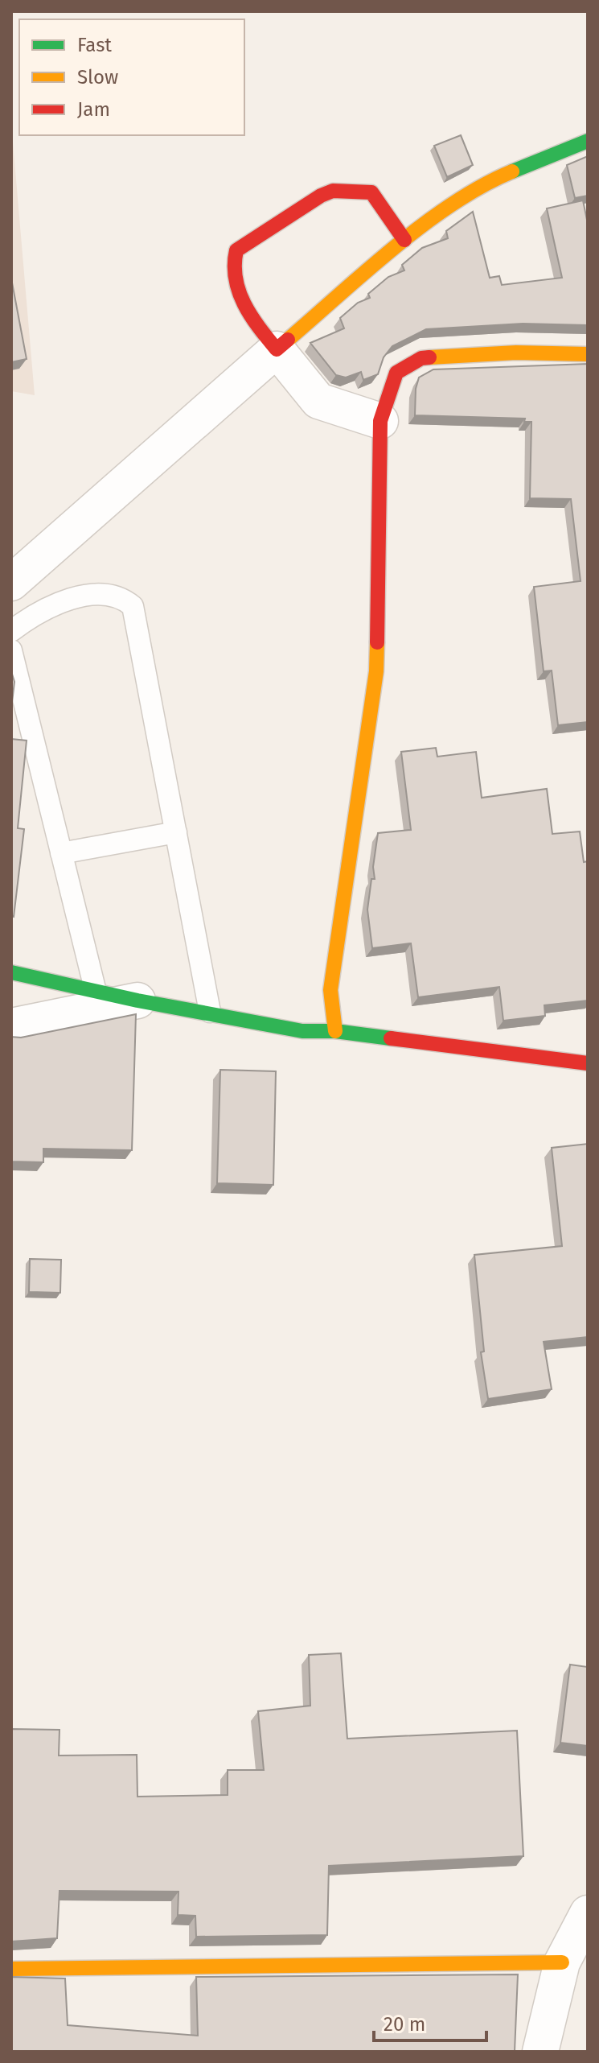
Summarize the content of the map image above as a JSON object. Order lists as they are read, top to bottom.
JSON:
{
  "legend": ["Fast", "Slow", "Jam"],
  "scale_bar": "20 m"
}
